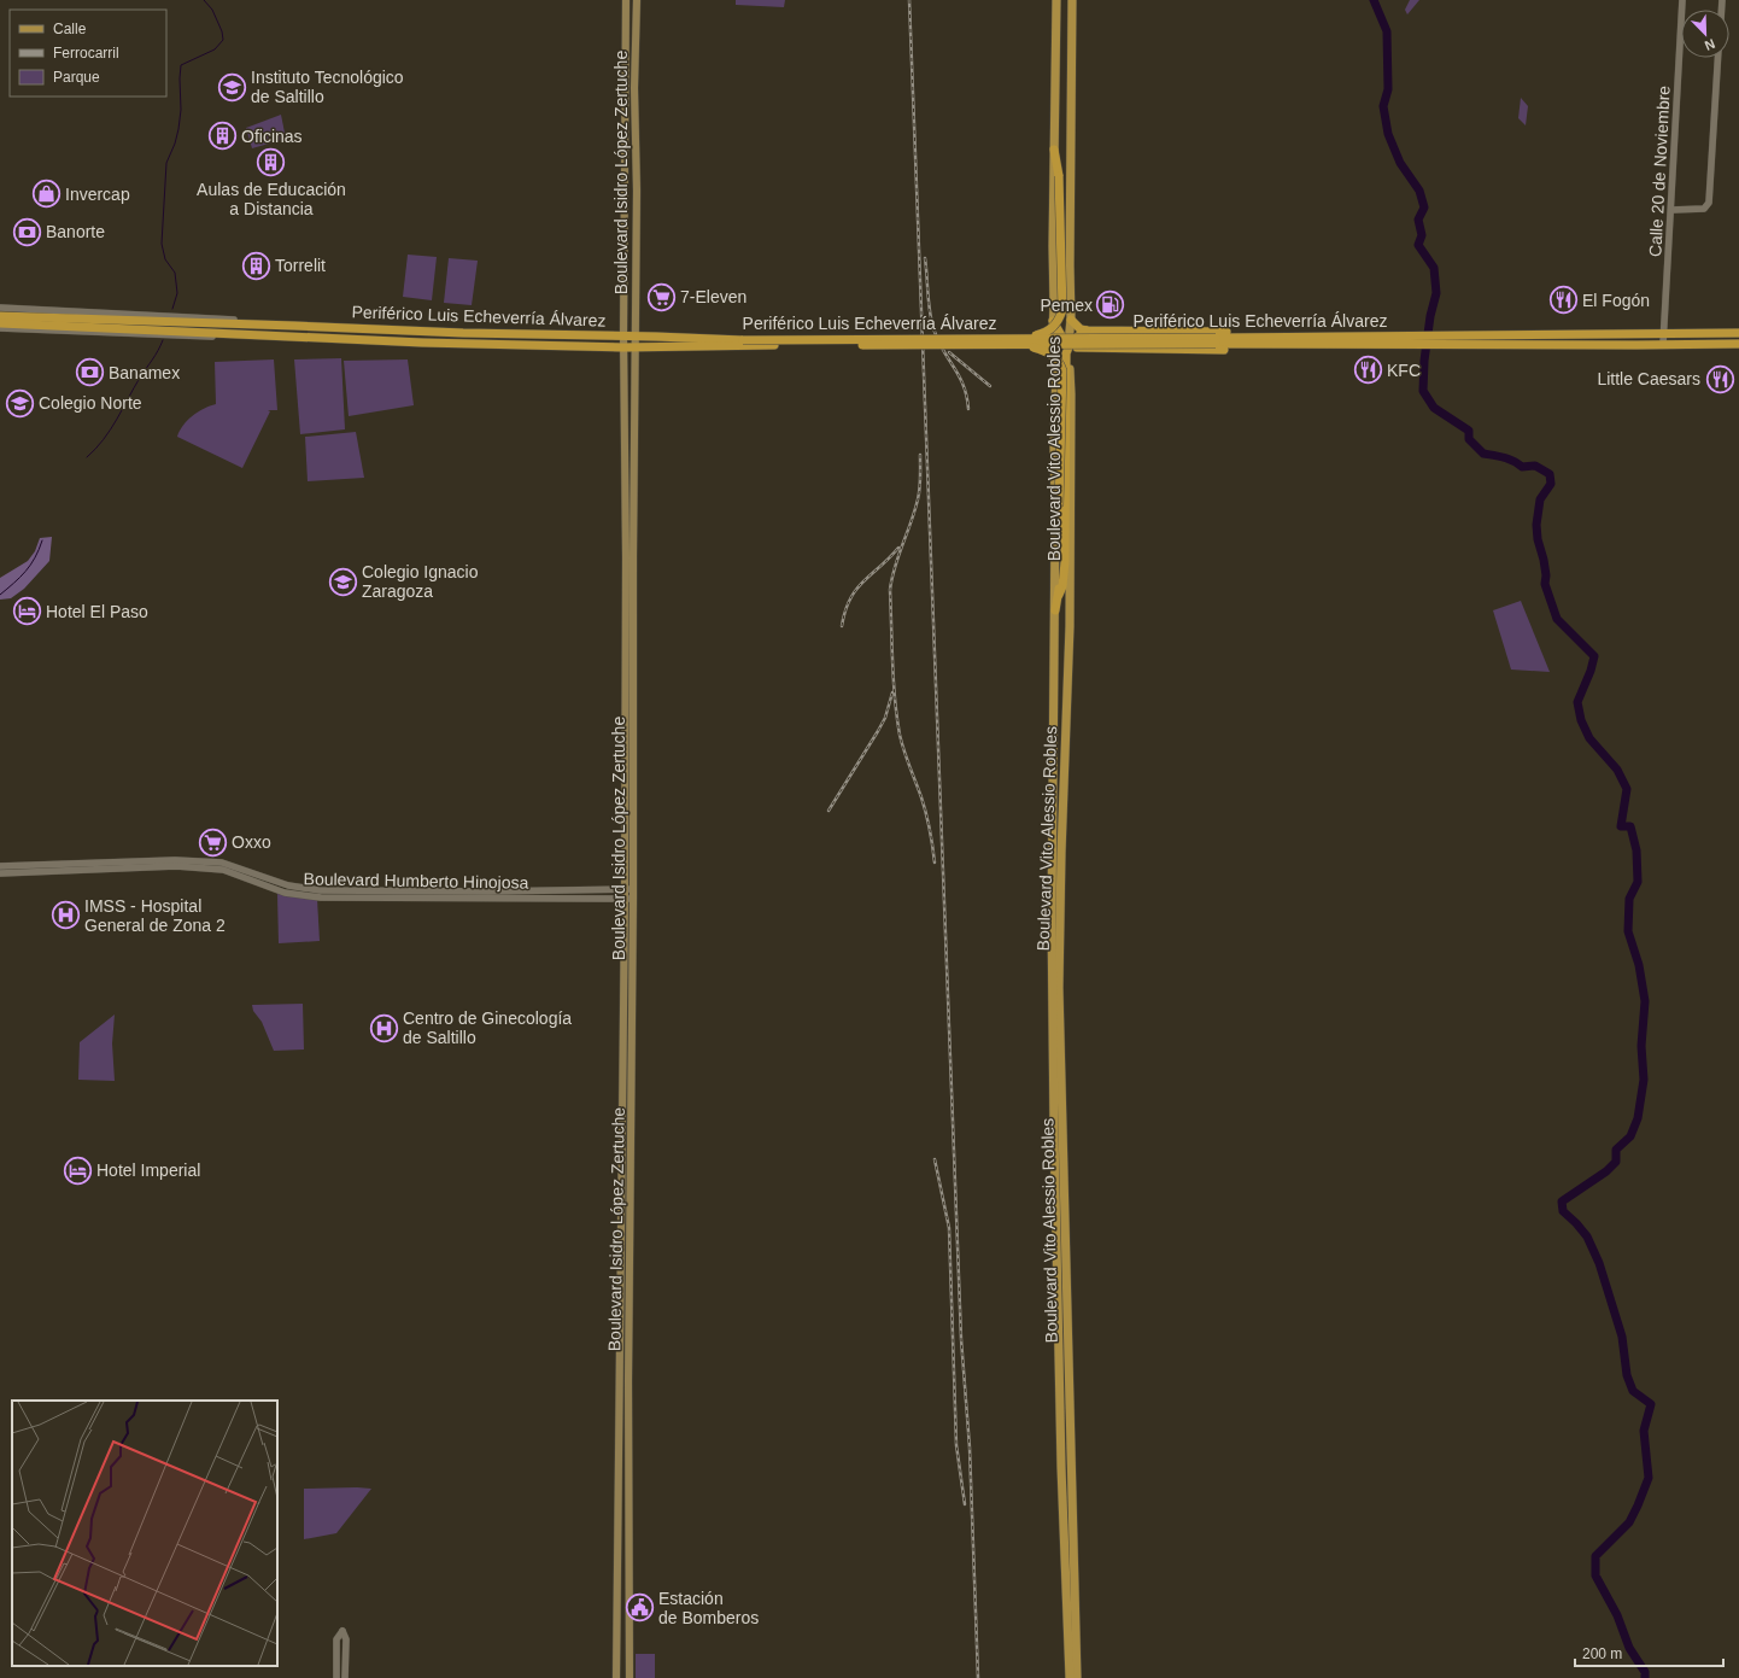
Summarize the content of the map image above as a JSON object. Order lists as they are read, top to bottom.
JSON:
{
  "streets": {
    "highway": ["Periférico Luis Echeverría Álvarez"],
    "main road": ["Boulevard Isidro López Zertuche", "Boulevard Vito Alessio Robles"],
    "street": ["Calle 20 de Noviembre", "Boulevard Humberto Hinojosa"]
  },
  "crossings": [
    ["Calle 20 de Noviembre", "Periférico Luis Echeverría Álvarez"],
    ["Boulevard Isidro López Zertuche", "Periférico Luis Echeverría Álvarez"],
    ["Boulevard Isidro López Zertuche", "Boulevard Humberto Hinojosa"]
  ],
  "places": {
    "school or university": ["Instituto Tecnológico de Saltillo", "Colegio Norte", "Colegio Ignacio Zaragoza"],
    "building": ["Oficinas", "Aulas de Educación a Distancia", "Torrelit"],
    "shop": ["Invercap"],
    "bank": ["Banorte", "Banamex"],
    "supermarket": ["7-Eleven", "Oxxo"],
    "restaurant": ["El Fogón", "KFC", "Little Caesars"],
    "fuel station": ["Pemex"],
    "hotel": ["Hotel El Paso", "Hotel Imperial"],
    "hospital": ["IMSS - Hospital General de Zona 2", "Centro de Ginecología de Saltillo"],
    "public building": ["Estación de Bomberos"]
  },
  "legend": ["Calle", "Ferrocarril", "Parque"],
  "scale_bar": "200 m",
  "north": "bottom right"
}
